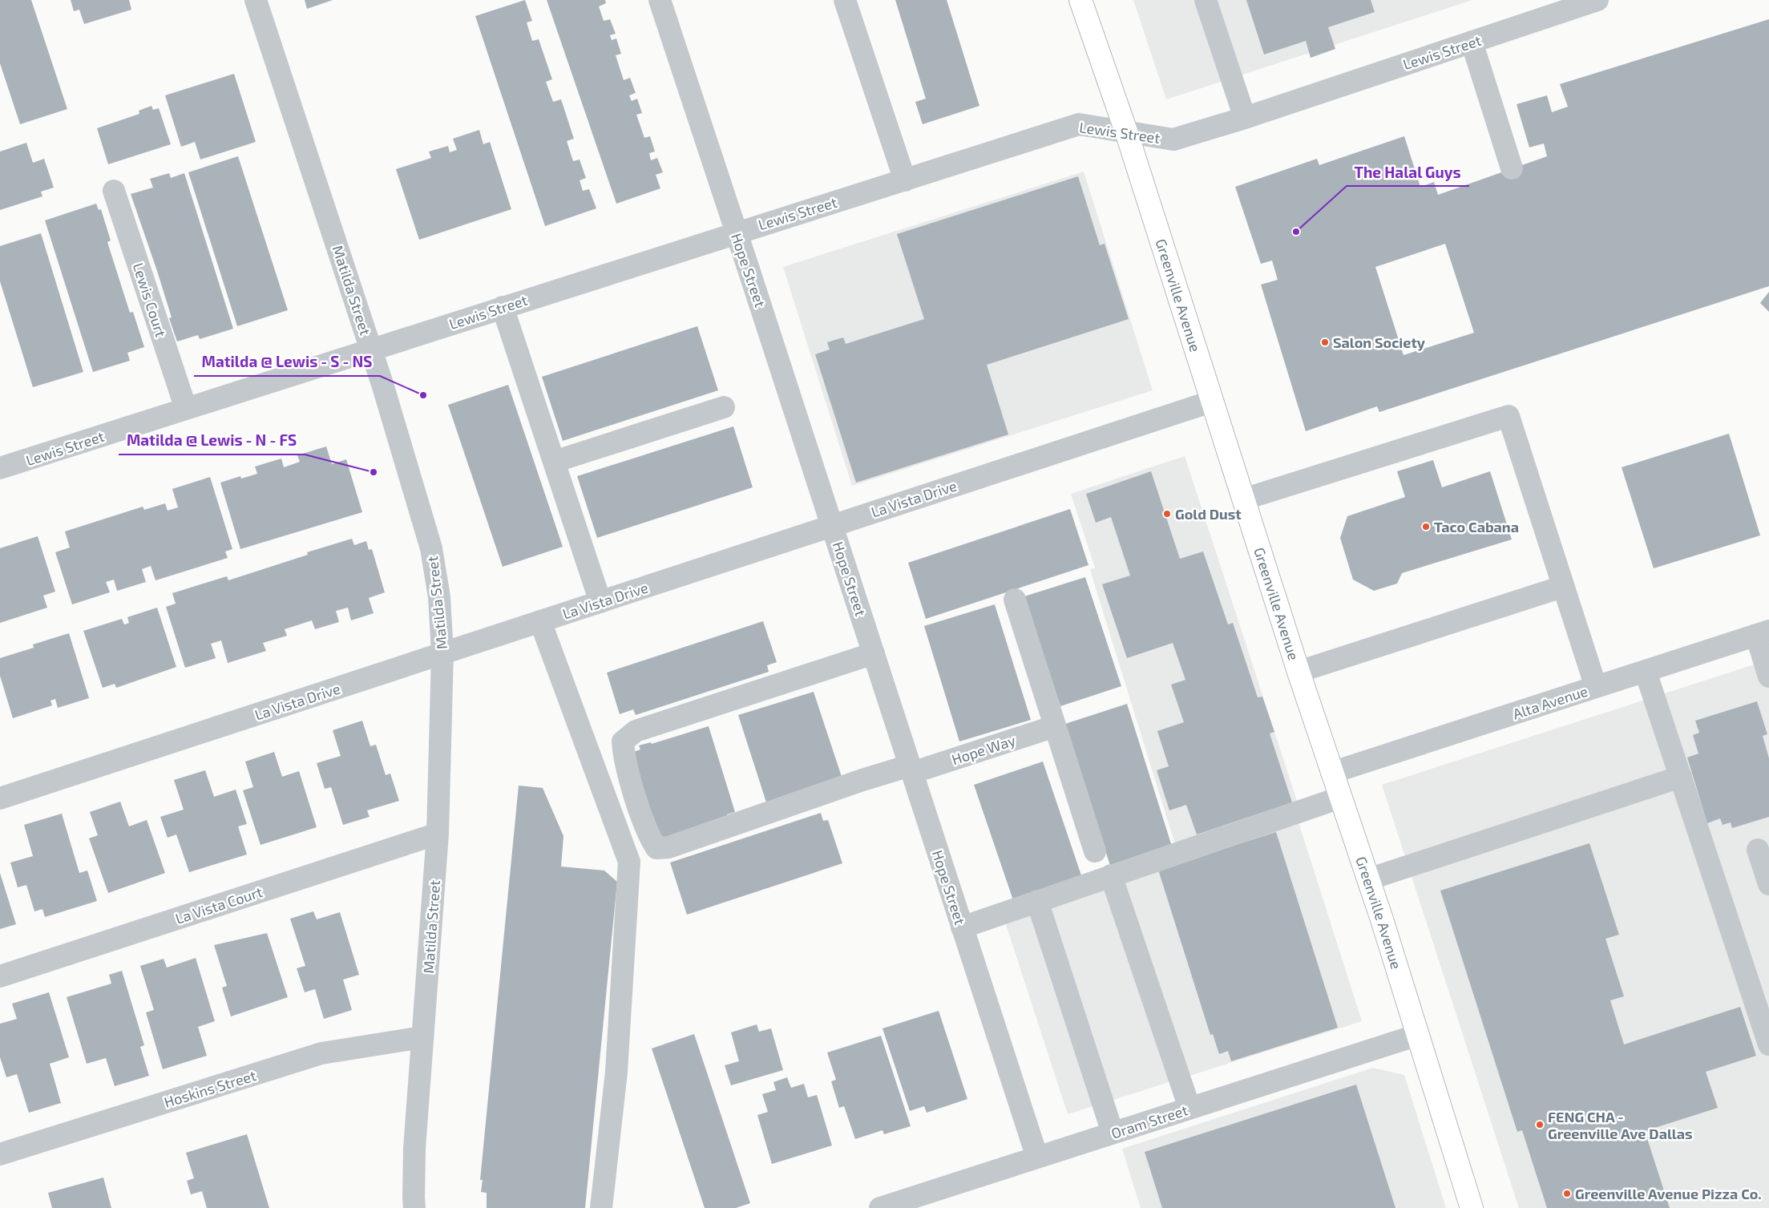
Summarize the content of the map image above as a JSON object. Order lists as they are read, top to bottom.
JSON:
{
  "streets": {
    "main road": ["Greenville Avenue"],
    "street": [
      "Lewis Street",
      "Hope Street",
      "Matilda Street",
      "Lewis Court",
      "La Vista Drive",
      "Alta Avenue",
      "Hope Way",
      "La Vista Court",
      "Hoskins Street",
      "Oram Street"
    ]
  },
  "crossings": [
    ["Lewis Street", "Hope Street"],
    ["Lewis Street", "Matilda Street"],
    ["Lewis Street", "Greenville Avenue"],
    ["Lewis Street", "Lewis Court"],
    ["Hope Street", "La Vista Drive"],
    ["Hope Street", "Hope Way"],
    ["Hope Street", "Oram Street"],
    ["Matilda Street", "La Vista Drive"],
    ["Matilda Street", "La Vista Court"],
    ["Matilda Street", "Hoskins Street"],
    ["Greenville Avenue", "La Vista Drive"],
    ["Greenville Avenue", "Alta Avenue"],
    ["Greenville Avenue", "Oram Street"]
  ],
  "places": [
    "The Halal Guys",
    "Salon Society",
    "Matilda @ Lewis - S - NS",
    "Matilda @ Lewis - N - FS",
    "Gold Dust",
    "Taco Cabana",
    "FENG CHA - Greenville Ave Dallas",
    "Greenville Avenue Pizza Co."
  ]
}
